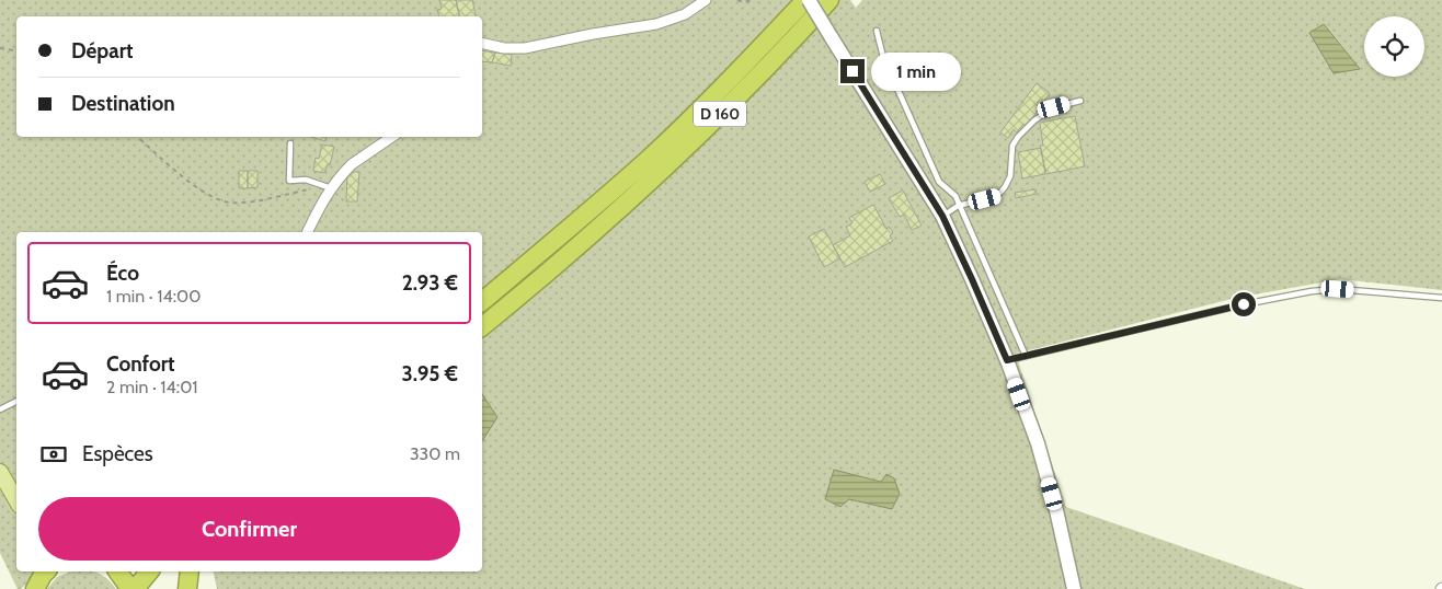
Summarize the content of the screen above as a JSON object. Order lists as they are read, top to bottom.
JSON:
{
  "streets": {
    "highway": ["D 160"]
  },
  "page": {
    "banner": ["Départ", "Destination"],
    "bubble": "1 min",
    "list": [
      {
        "name": "Éco",
        "note": "1 min · 14:00",
        "value": "2.93 €"
      },
      {
        "name": "Confort",
        "note": "2 min · 14:01",
        "value": "3.95 €"
      }
    ],
    "pay": ["Espèces", "330 m"],
    "buttons": "Confirmer"
  }
}
